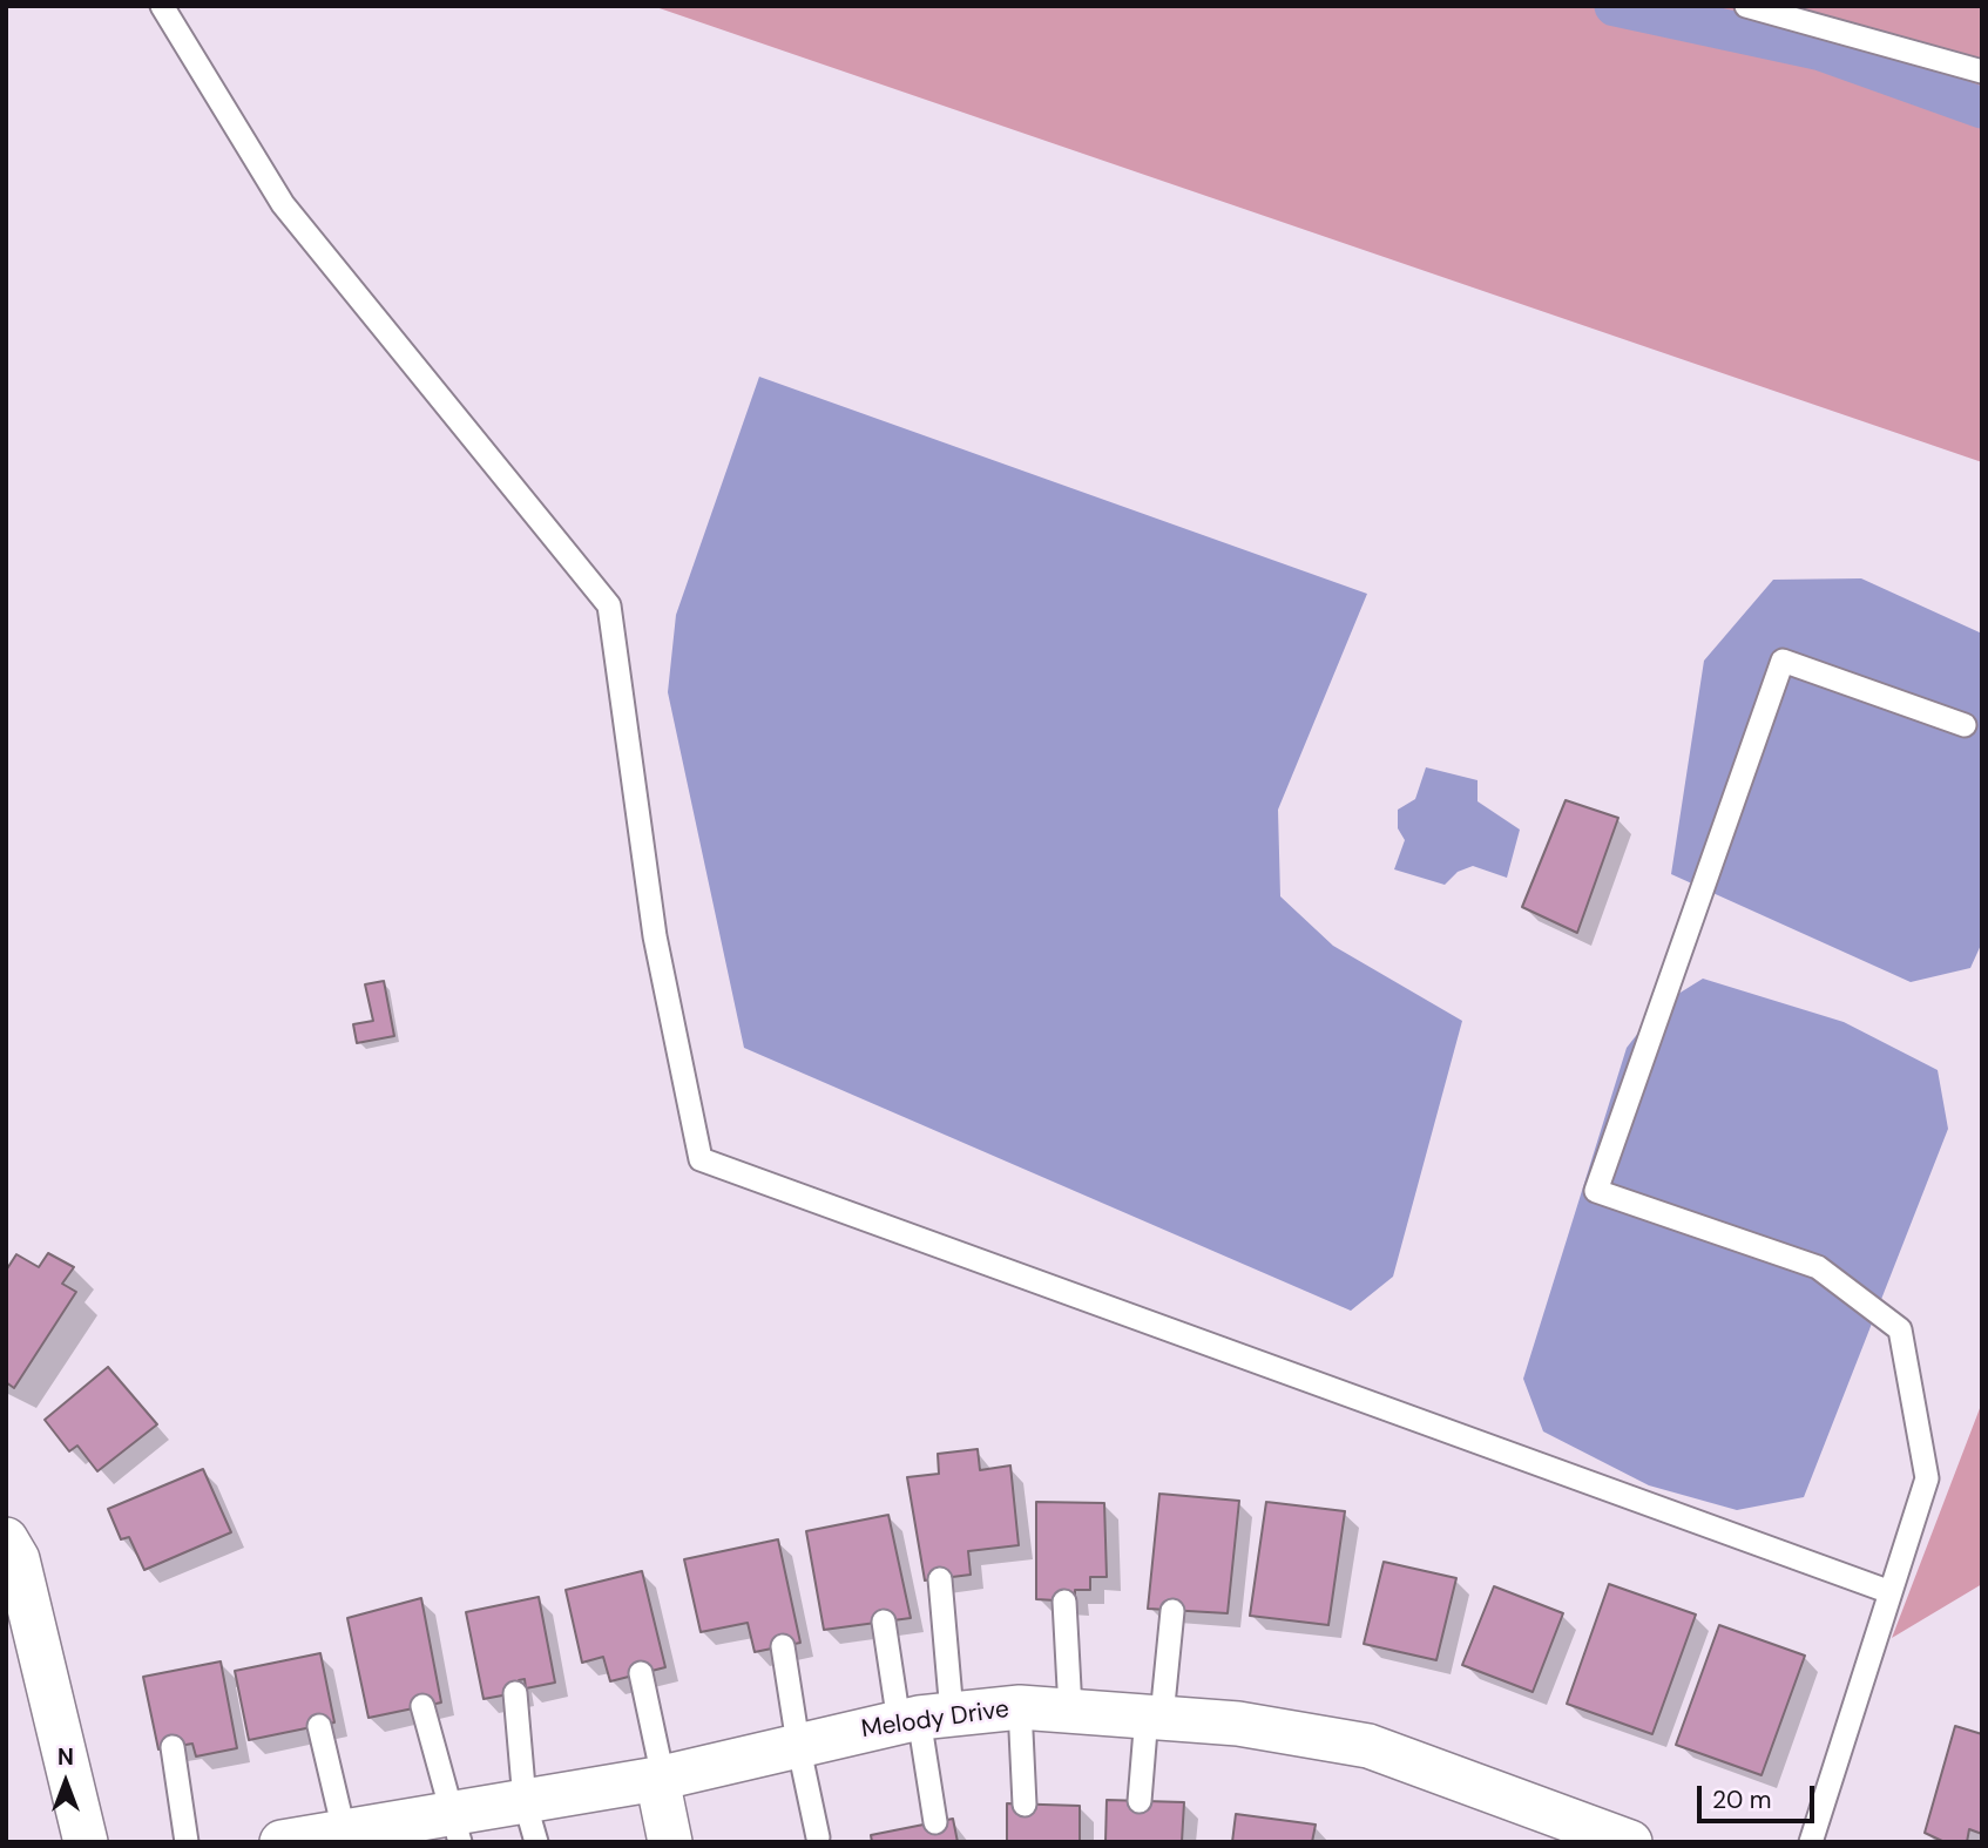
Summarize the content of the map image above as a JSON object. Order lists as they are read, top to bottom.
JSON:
{
  "streets": {
    "street": ["Melody Drive"]
  },
  "scale_bar": "20 m",
  "north": "top"
}
